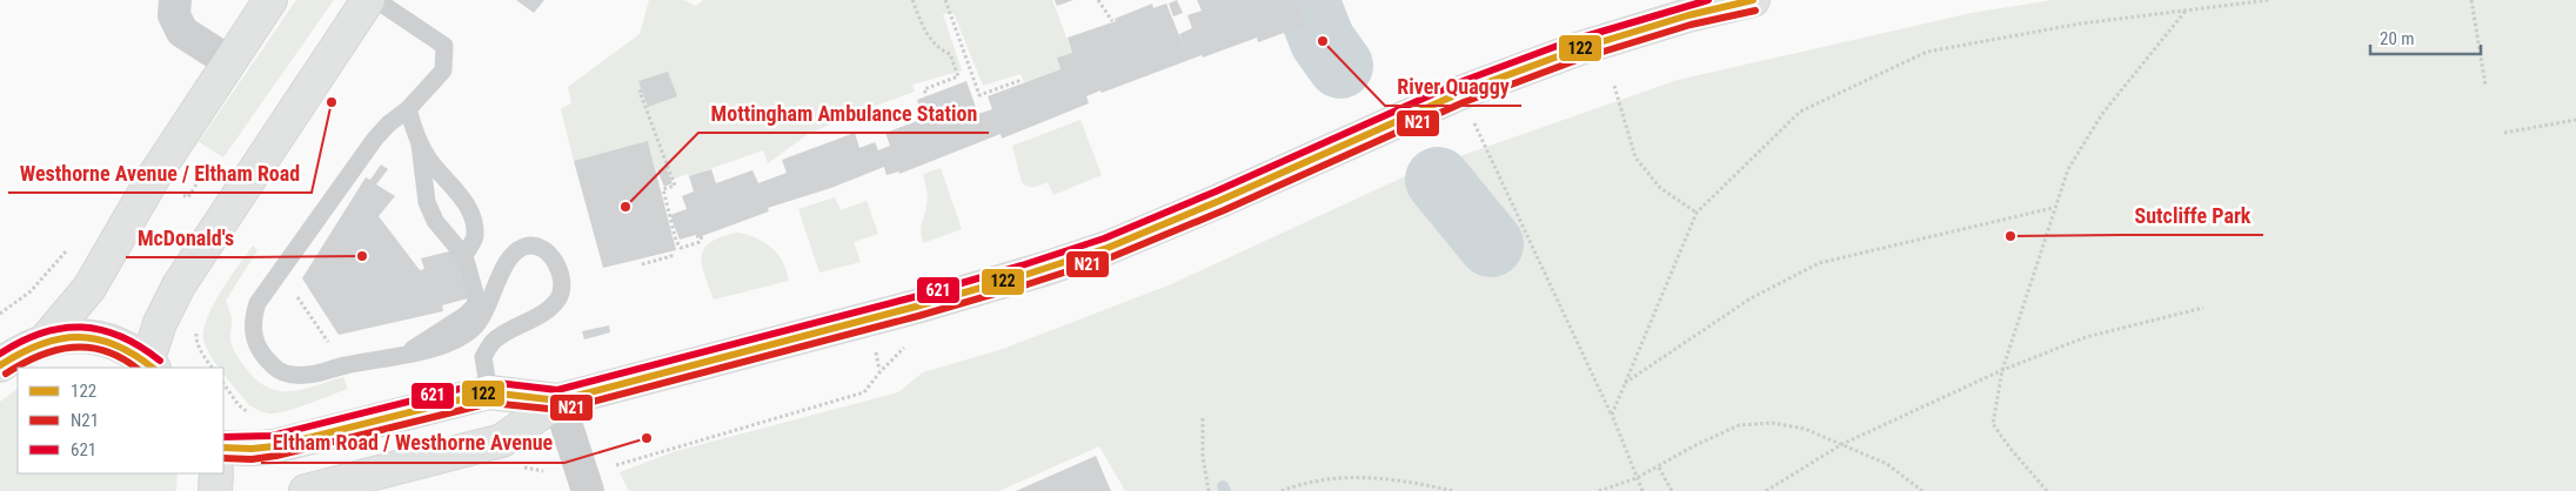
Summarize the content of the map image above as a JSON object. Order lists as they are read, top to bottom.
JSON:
{
  "places": [
    "River Quaggy",
    "Westhorne Avenue / Eltham Road",
    "Mottingham Ambulance Station",
    "Sutcliffe Park",
    "McDonald's",
    "Eltham Road / Westhorne Avenue"
  ],
  "lines": ["transit line 122", "transit line 621", "transit line N21"],
  "legend": ["122", "N21", "621"],
  "scale_bar": "20 m"
}
